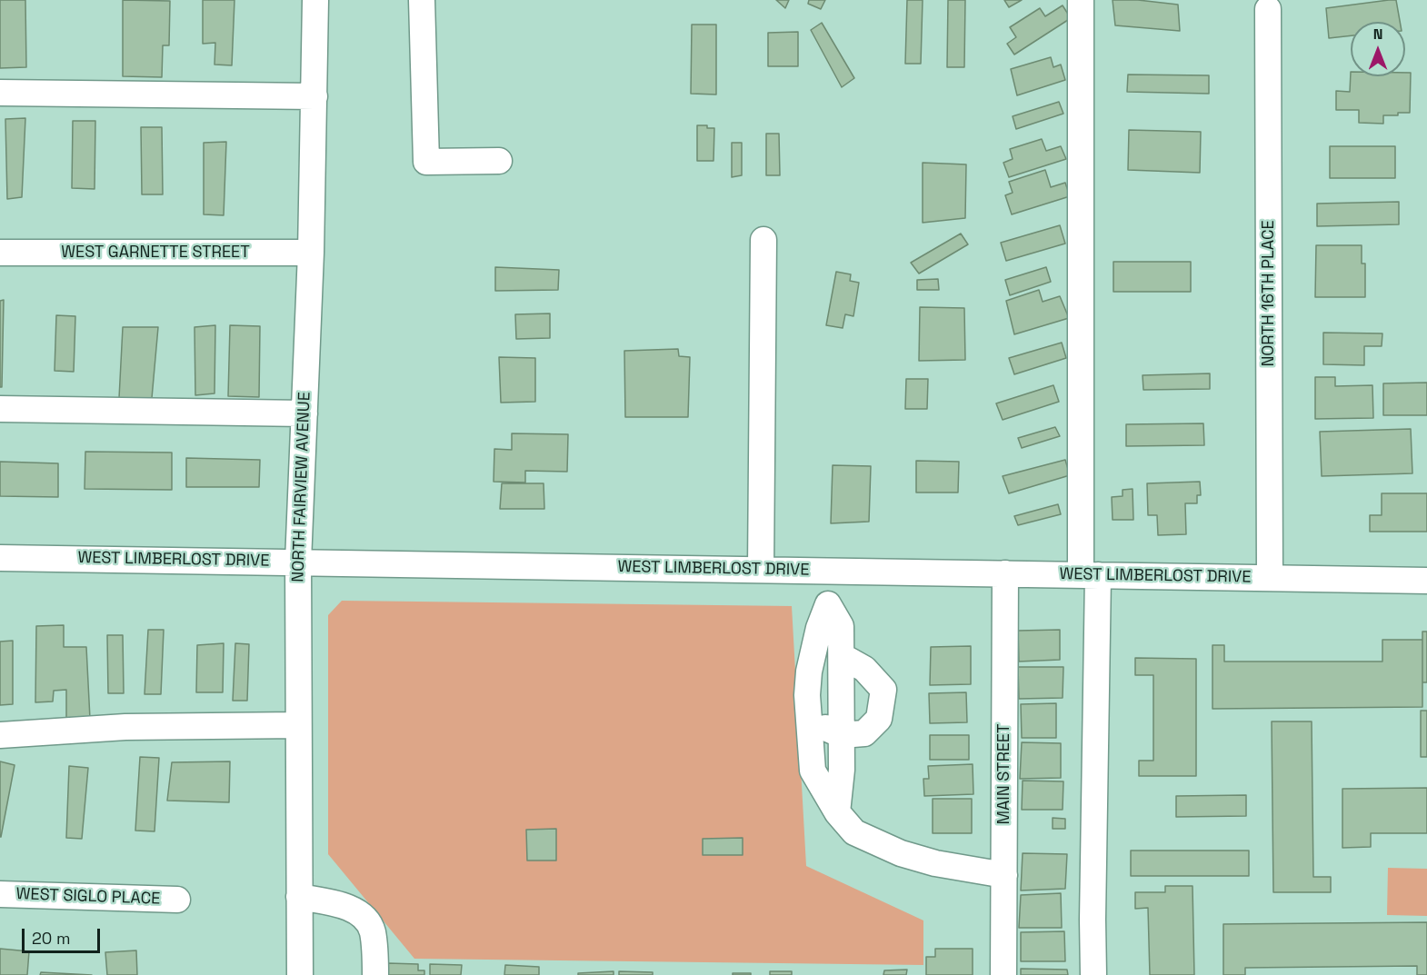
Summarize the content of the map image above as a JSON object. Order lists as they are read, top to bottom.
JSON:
{
  "streets": {
    "street": [
      "WEST GARNETTE STREET",
      "NORTH 16TH PLACE",
      "NORTH FAIRVIEW AVENUE",
      "WEST LIMBERLOST DRIVE",
      "MAIN STREET",
      "WEST SIGLO PLACE"
    ]
  },
  "crossings": [
    ["WEST GARNETTE STREET", "NORTH FAIRVIEW AVENUE"],
    ["NORTH 16TH PLACE", "WEST LIMBERLOST DRIVE"],
    ["NORTH FAIRVIEW AVENUE", "WEST LIMBERLOST DRIVE"],
    ["WEST LIMBERLOST DRIVE", "MAIN STREET"]
  ],
  "scale_bar": "20 m",
  "north": "top"
}
